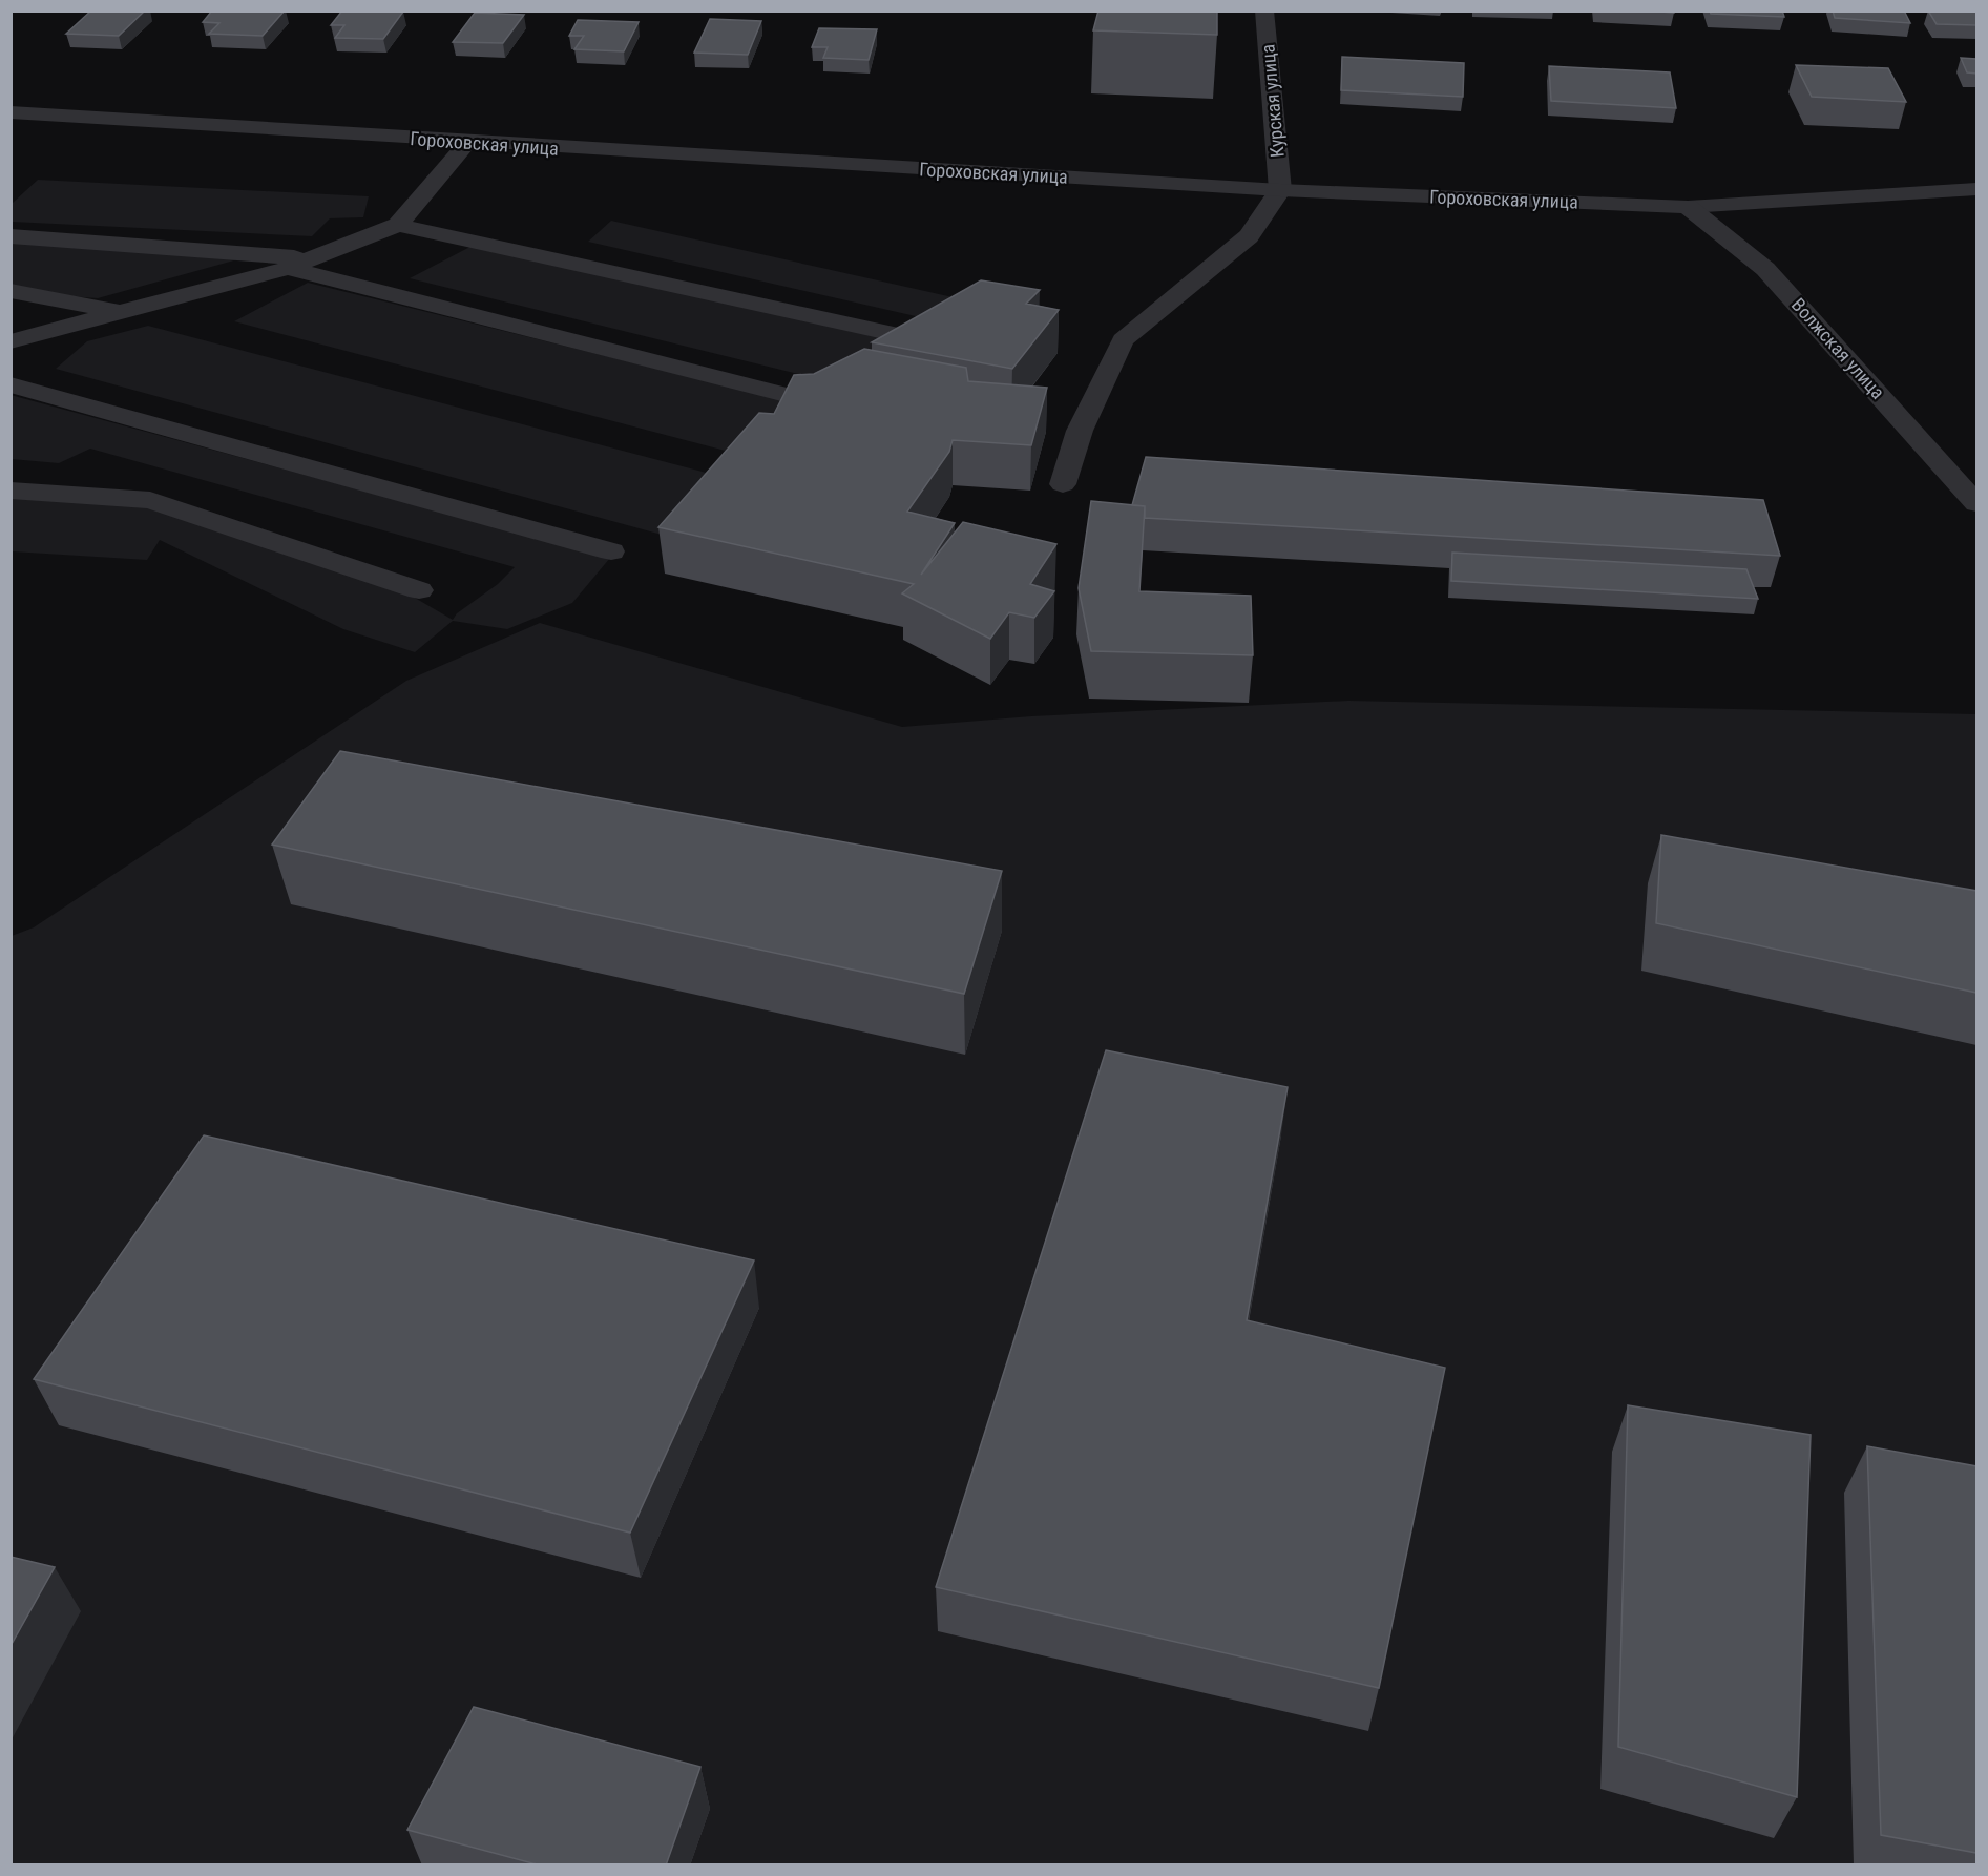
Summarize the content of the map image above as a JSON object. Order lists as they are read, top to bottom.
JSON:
{
  "streets": {
    "street": ["Курская улица", "Гороховская улица", "Волжская улица"]
  },
  "crossings": [
    ["Курская улица", "Гороховская улица"],
    ["Гороховская улица", "Волжская улица"]
  ]
}
